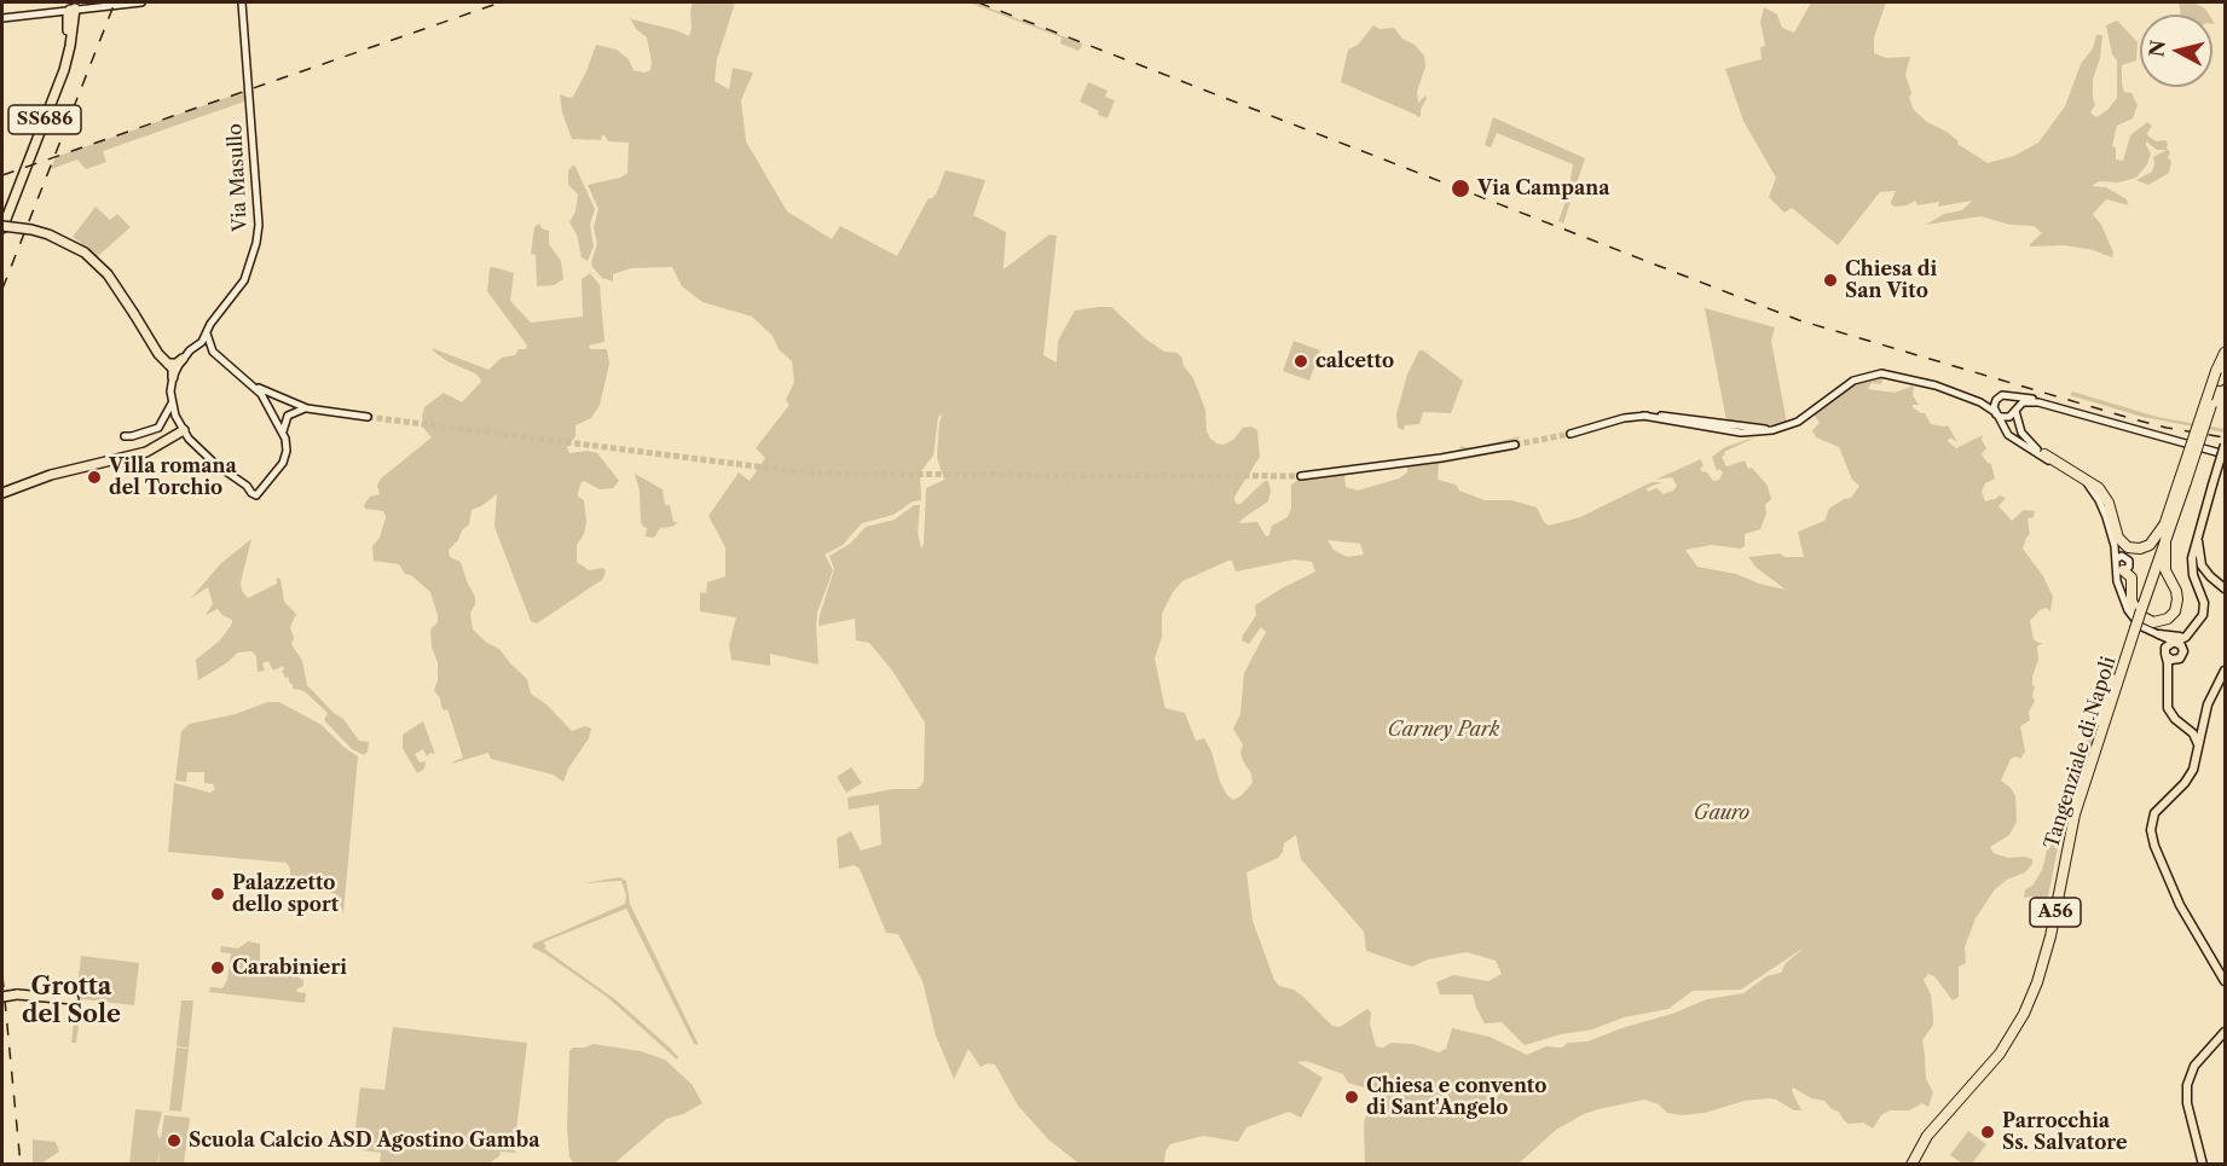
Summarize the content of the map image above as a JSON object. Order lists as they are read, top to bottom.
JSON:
{
  "streets": {
    "highway": ["SS686", "Tangenziale di Napoli", "A56"],
    "main road": ["Via Masullo"]
  },
  "districts": ["Grotta del Sole"],
  "parks": ["Carney Park", "Gauro"],
  "places": [
    "Via Campana",
    "Chiesa di San Vito",
    "calcetto",
    "Villa romana del Torchio",
    "Palazzetto dello sport",
    "Carabinieri",
    "Chiesa e convento di Sant'Angelo",
    "Parrocchia Ss. Salvatore",
    "Scuola Calcio ASD Agostino Gamba"
  ],
  "north": "left"
}
